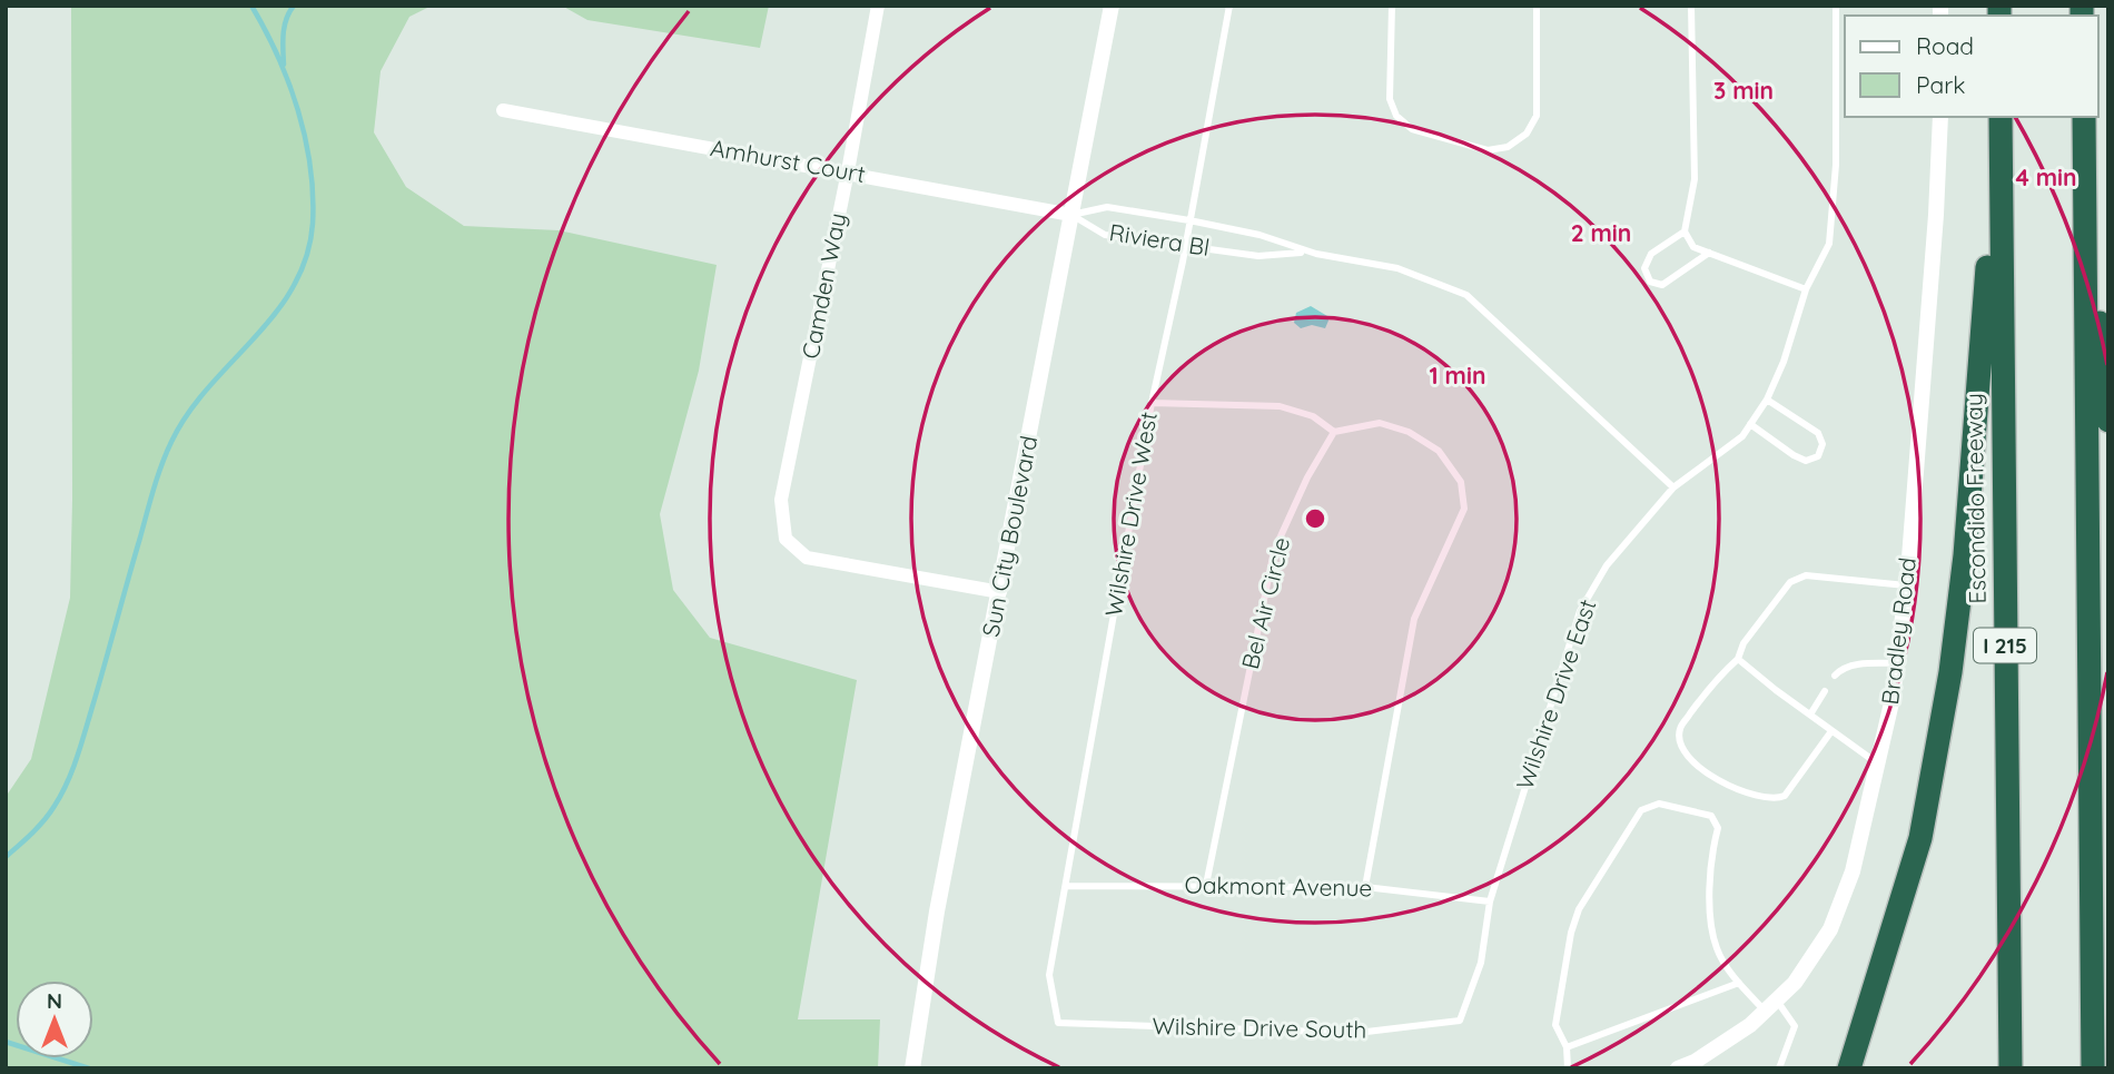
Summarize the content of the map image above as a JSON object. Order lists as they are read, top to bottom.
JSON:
{
  "streets": {
    "highway": ["Escondido Freeway", "I 215"],
    "street": [
      "Amhurst Court",
      "Camden Way",
      "Sun City Boulevard",
      "Bradley Road"
    ],
    "lane": [
      "Riviera Bl",
      "Wilshire Drive West",
      "Bel Air Circle",
      "Wilshire Drive East",
      "Oakmont Avenue",
      "Wilshire Drive South"
    ]
  },
  "crossings": [
    ["Amhurst Court", "Riviera Bl"],
    ["Amhurst Court", "Camden Way"],
    ["Amhurst Court", "Sun City Boulevard"],
    ["Riviera Bl", "Wilshire Drive West"],
    ["Riviera Bl", "Sun City Boulevard"],
    ["Riviera Bl", "Wilshire Drive East"],
    ["Camden Way", "Sun City Boulevard"],
    ["Wilshire Drive West", "Oakmont Avenue"],
    ["Wilshire Drive West", "Wilshire Drive South"],
    ["Bel Air Circle", "Oakmont Avenue"],
    ["Wilshire Drive East", "Oakmont Avenue"],
    ["Wilshire Drive East", "Wilshire Drive South"]
  ],
  "legend": ["Road", "Park"],
  "north": "top",
  "rings": [
    "3 min",
    "4 min",
    "2 min",
    "1 min"
  ]
}
